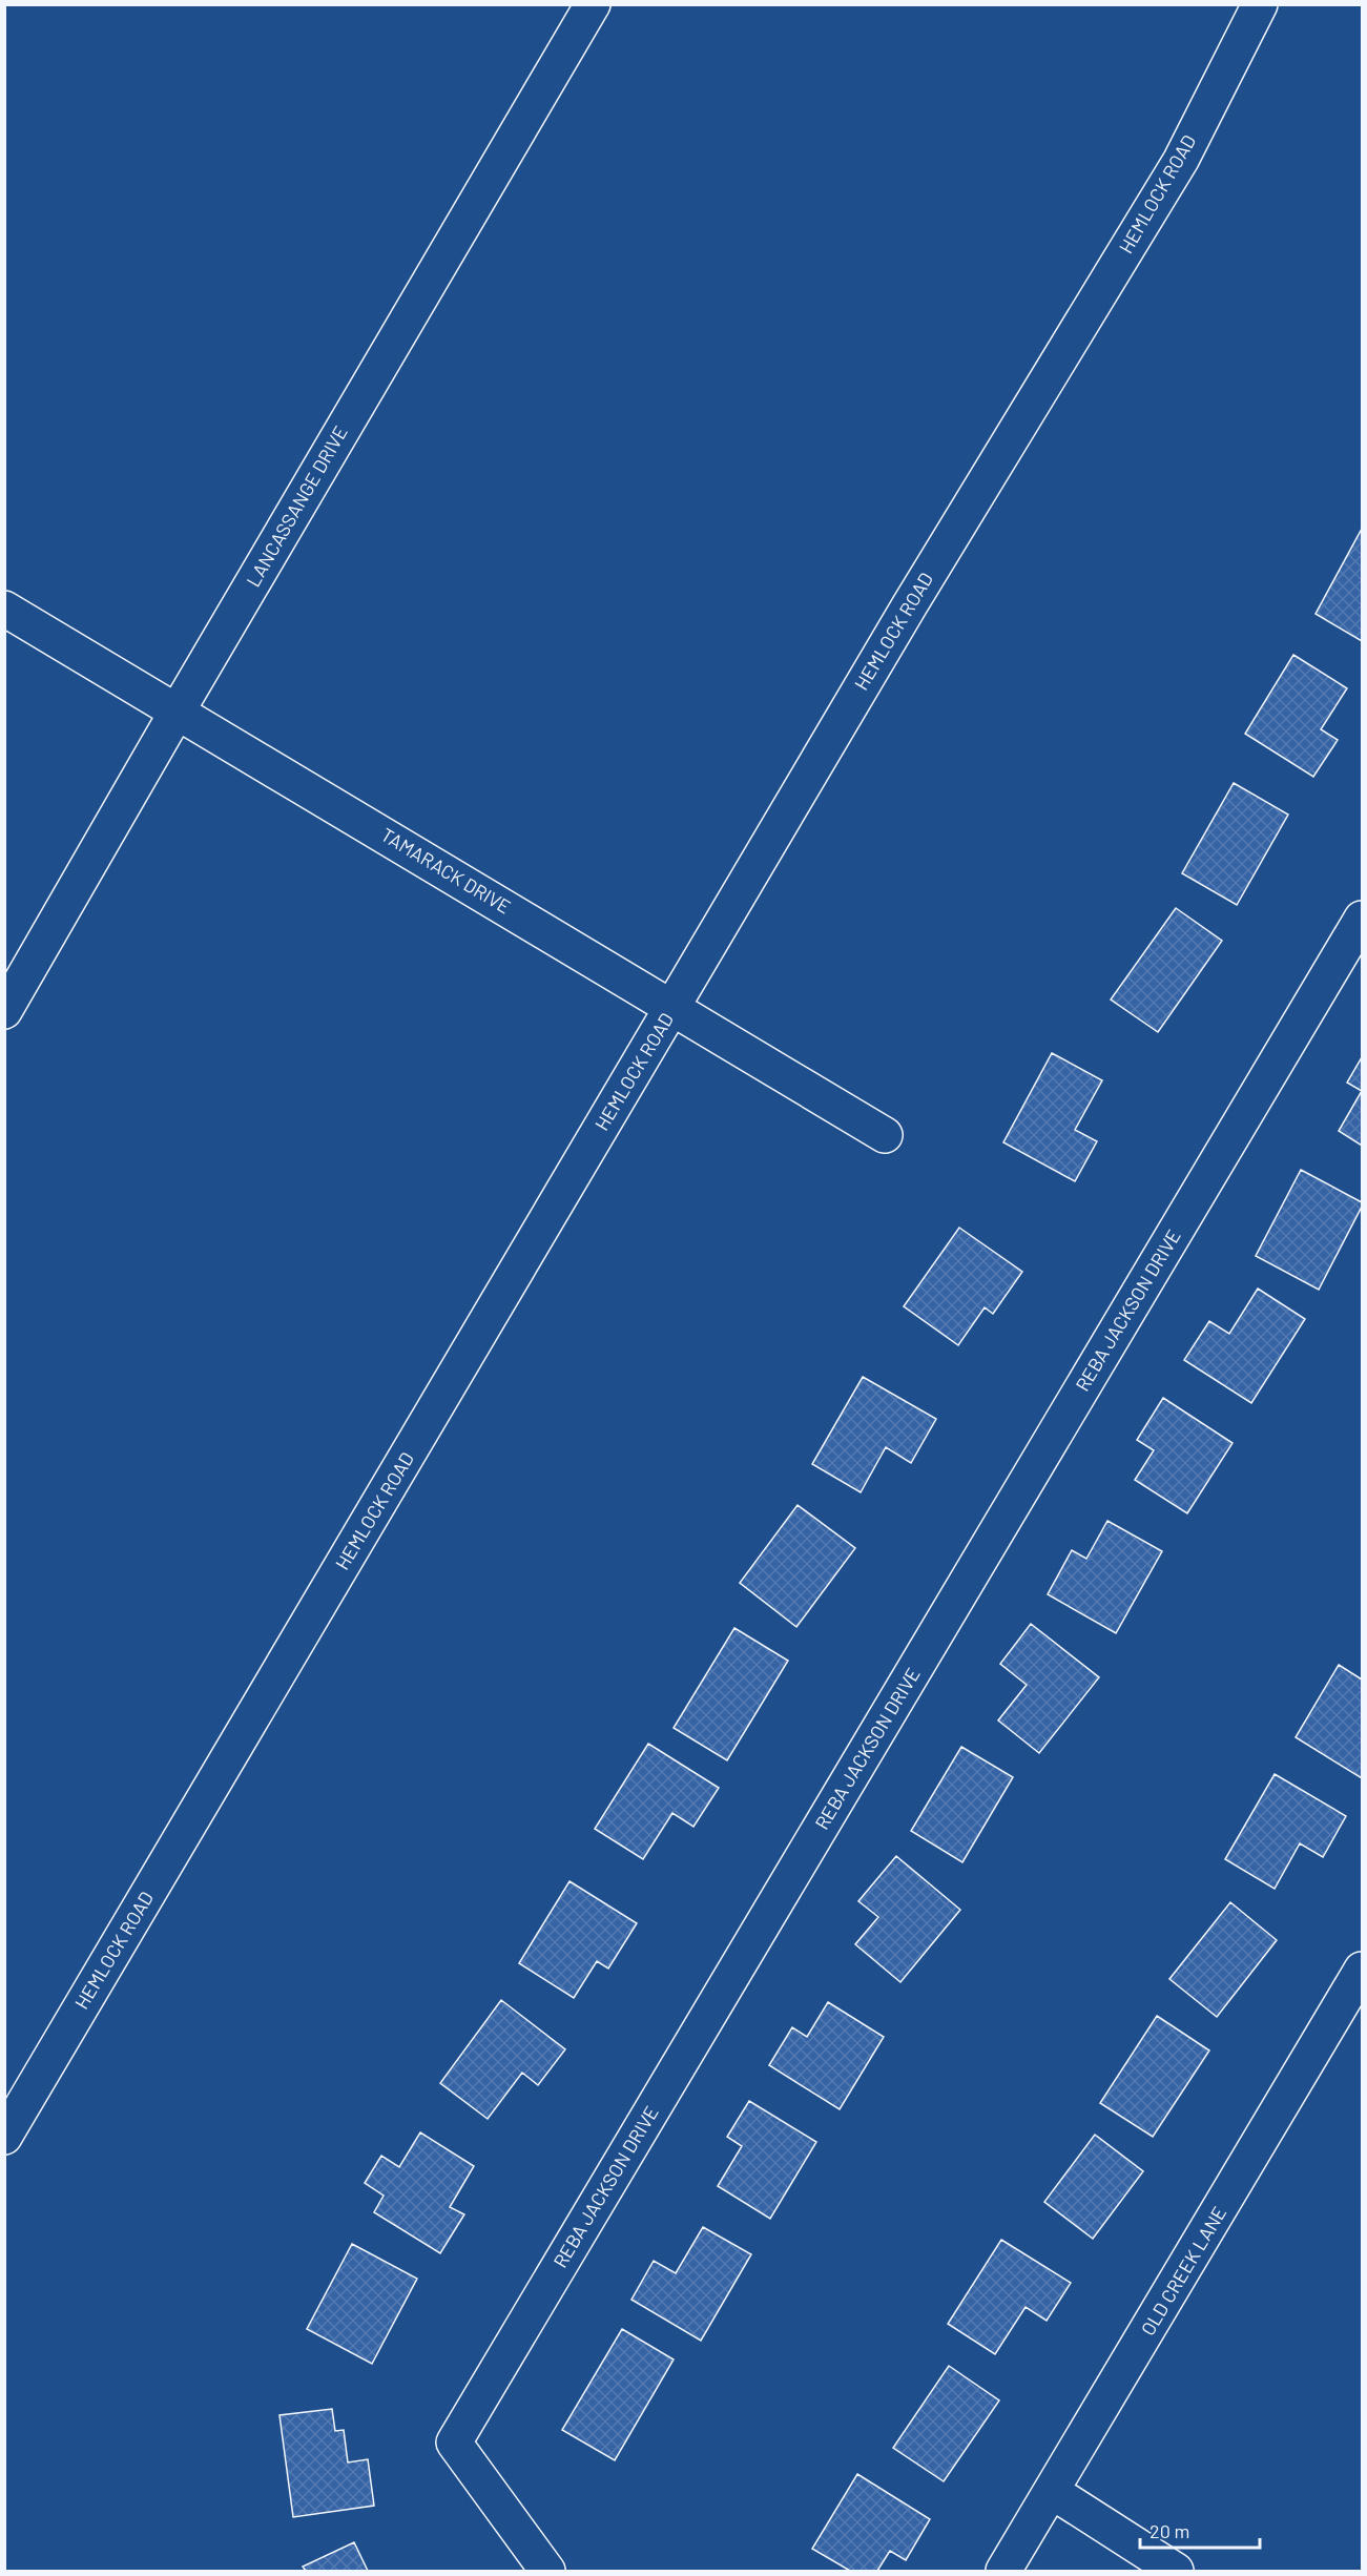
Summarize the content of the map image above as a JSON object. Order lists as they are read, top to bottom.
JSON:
{
  "streets": {
    "street": [
      "HEMLOCK ROAD",
      "LANCASSANGE DRIVE",
      "TAMARACK DRIVE",
      "REBA JACKSON DRIVE",
      "OLD CREEK LANE"
    ]
  },
  "crossings": [
    ["HEMLOCK ROAD", "TAMARACK DRIVE"],
    ["LANCASSANGE DRIVE", "TAMARACK DRIVE"]
  ],
  "scale_bar": "20 m"
}
